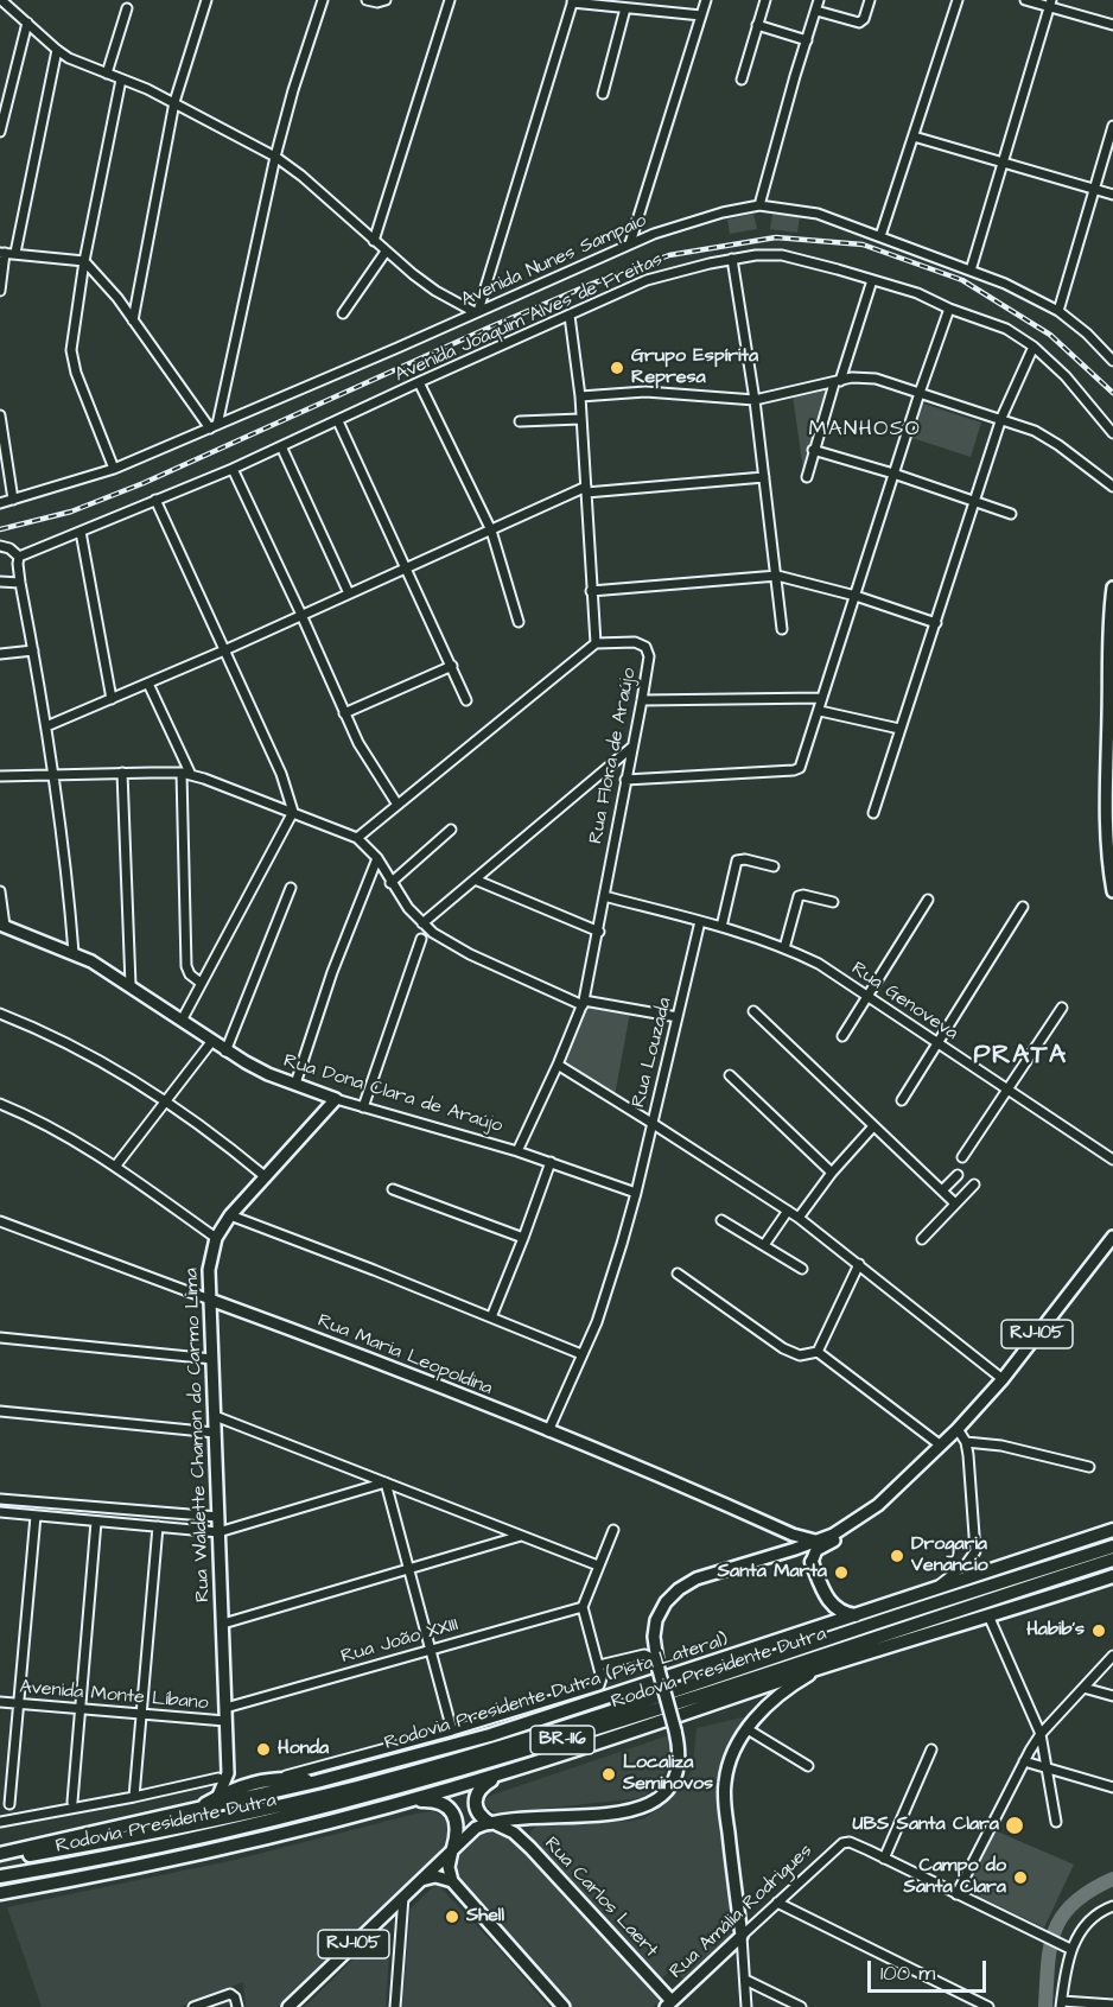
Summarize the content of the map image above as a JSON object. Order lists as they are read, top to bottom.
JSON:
{
  "streets": {
    "highway": ["Rodovia Presidente Dutra", "Rodovia Presidente Dutra (Pista Lateral)", "BR-116"],
    "main road": [
      "Rua Dona Clara de Araújo",
      "RJ-105",
      "Rua Maria Leopoldina",
      "Rua Waldette Chamon do Carmo Lima",
      "Rua Carlos Laert",
      "Rua Amália Rodrigues"
    ],
    "street": [
      "Avenida Nunes Sampaio",
      "Avenida Joaquim Alves de Freitas",
      "Rua Flora de Araújo",
      "Rua Genoveva",
      "Rua Louzada",
      "Rua João XXIII",
      "Avenida Monte Líbano"
    ]
  },
  "crossings": [
    ["Rua Flora de Araújo", "Rua Genoveva"],
    ["Rua Flora de Araújo", "Rua Dona Clara de Araújo"],
    ["Rua Genoveva", "Rua Louzada"],
    ["Rua Louzada", "Rua Dona Clara de Araújo"],
    ["Rua Louzada", "Rua Maria Leopoldina"],
    ["Rua Dona Clara de Araújo", "Rua Waldette Chamon do Carmo Lima"],
    ["RJ-105", "Rua Maria Leopoldina"],
    ["RJ-105", "Rua Carlos Laert"],
    ["Rua Maria Leopoldina", "Rua Waldette Chamon do Carmo Lima"],
    ["Rua Waldette Chamon do Carmo Lima", "Rua João XXIII"],
    ["Rua Waldette Chamon do Carmo Lima", "Avenida Monte Líbano"],
    ["Rua Carlos Laert", "Rua Amália Rodrigues"]
  ],
  "districts": ["MANHOSO", "PRATA"],
  "places": [
    "Grupo Espírita Represa",
    "Drogaria Venancio",
    "Santa Marta",
    "Habib's",
    "Honda",
    "Localiza Seminovos",
    "UBS Santa Clara",
    "Campo do Santa Clara",
    "Shell"
  ],
  "scale_bar": "100 m"
}
